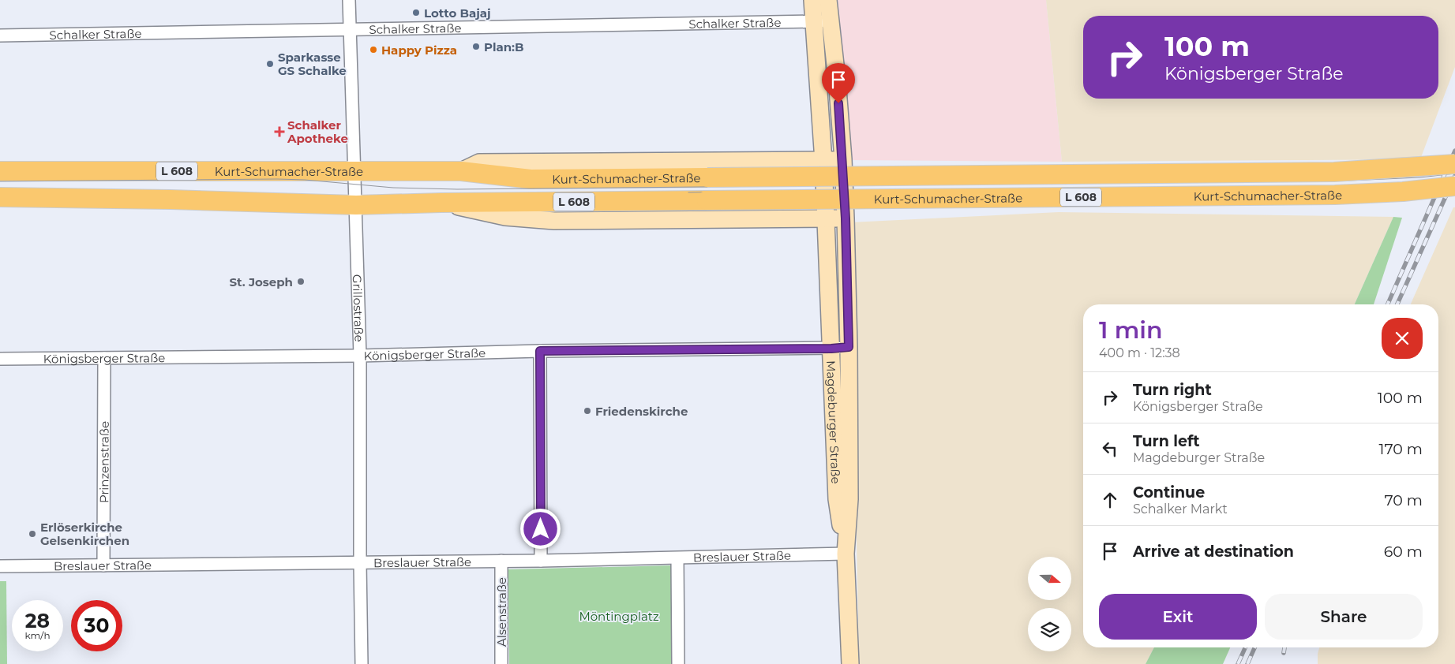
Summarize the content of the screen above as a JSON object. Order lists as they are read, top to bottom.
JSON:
{
  "streets": {
    "main road": ["L 608", "Kurt-Schumacher-Straße"],
    "street": [
      "Schalker Straße",
      "Grillostraße",
      "Königsberger Straße",
      "Magdeburger Straße",
      "Prinzenstraße",
      "Breslauer Straße",
      "Alsenstraße"
    ]
  },
  "crossings": [
    ["Schalker Straße", "Grillostraße"],
    ["Schalker Straße", "Magdeburger Straße"],
    ["Kurt-Schumacher-Straße", "Grillostraße"],
    ["Kurt-Schumacher-Straße", "Magdeburger Straße"],
    ["Grillostraße", "Königsberger Straße"],
    ["Grillostraße", "Breslauer Straße"],
    ["Königsberger Straße", "Magdeburger Straße"],
    ["Königsberger Straße", "Prinzenstraße"],
    ["Magdeburger Straße", "Breslauer Straße"],
    ["Prinzenstraße", "Breslauer Straße"],
    ["Breslauer Straße", "Alsenstraße"]
  ],
  "parks": ["Möntingplatz"],
  "places": {
    "other": [
      "Lotto Bajaj",
      "Plan:B",
      "Happy Pizza",
      "Sparkasse GS Schalke",
      "St. Joseph",
      "Friedenskirche",
      "Erlöserkirche Gelsenkirchen"
    ],
    "health": ["Schalker Apotheke"]
  },
  "north": "right",
  "page": {
    "turn": ["100 m", "Königsberger Straße"],
    "heading": ["1 min", "400 m · 12:38"],
    "list": [
      {
        "name": "Turn right",
        "note": "Königsberger Straße",
        "value": "100 m"
      },
      {
        "name": "Turn left",
        "note": "Magdeburger Straße",
        "value": "170 m"
      },
      {
        "name": "Continue",
        "note": "Schalker Markt",
        "value": "70 m"
      },
      {
        "name": "Arrive at destination",
        "value": "60 m"
      }
    ],
    "buttons": ["Exit", "Share"],
    "speed": "28 km/h",
    "limit": "30"
  }
}
